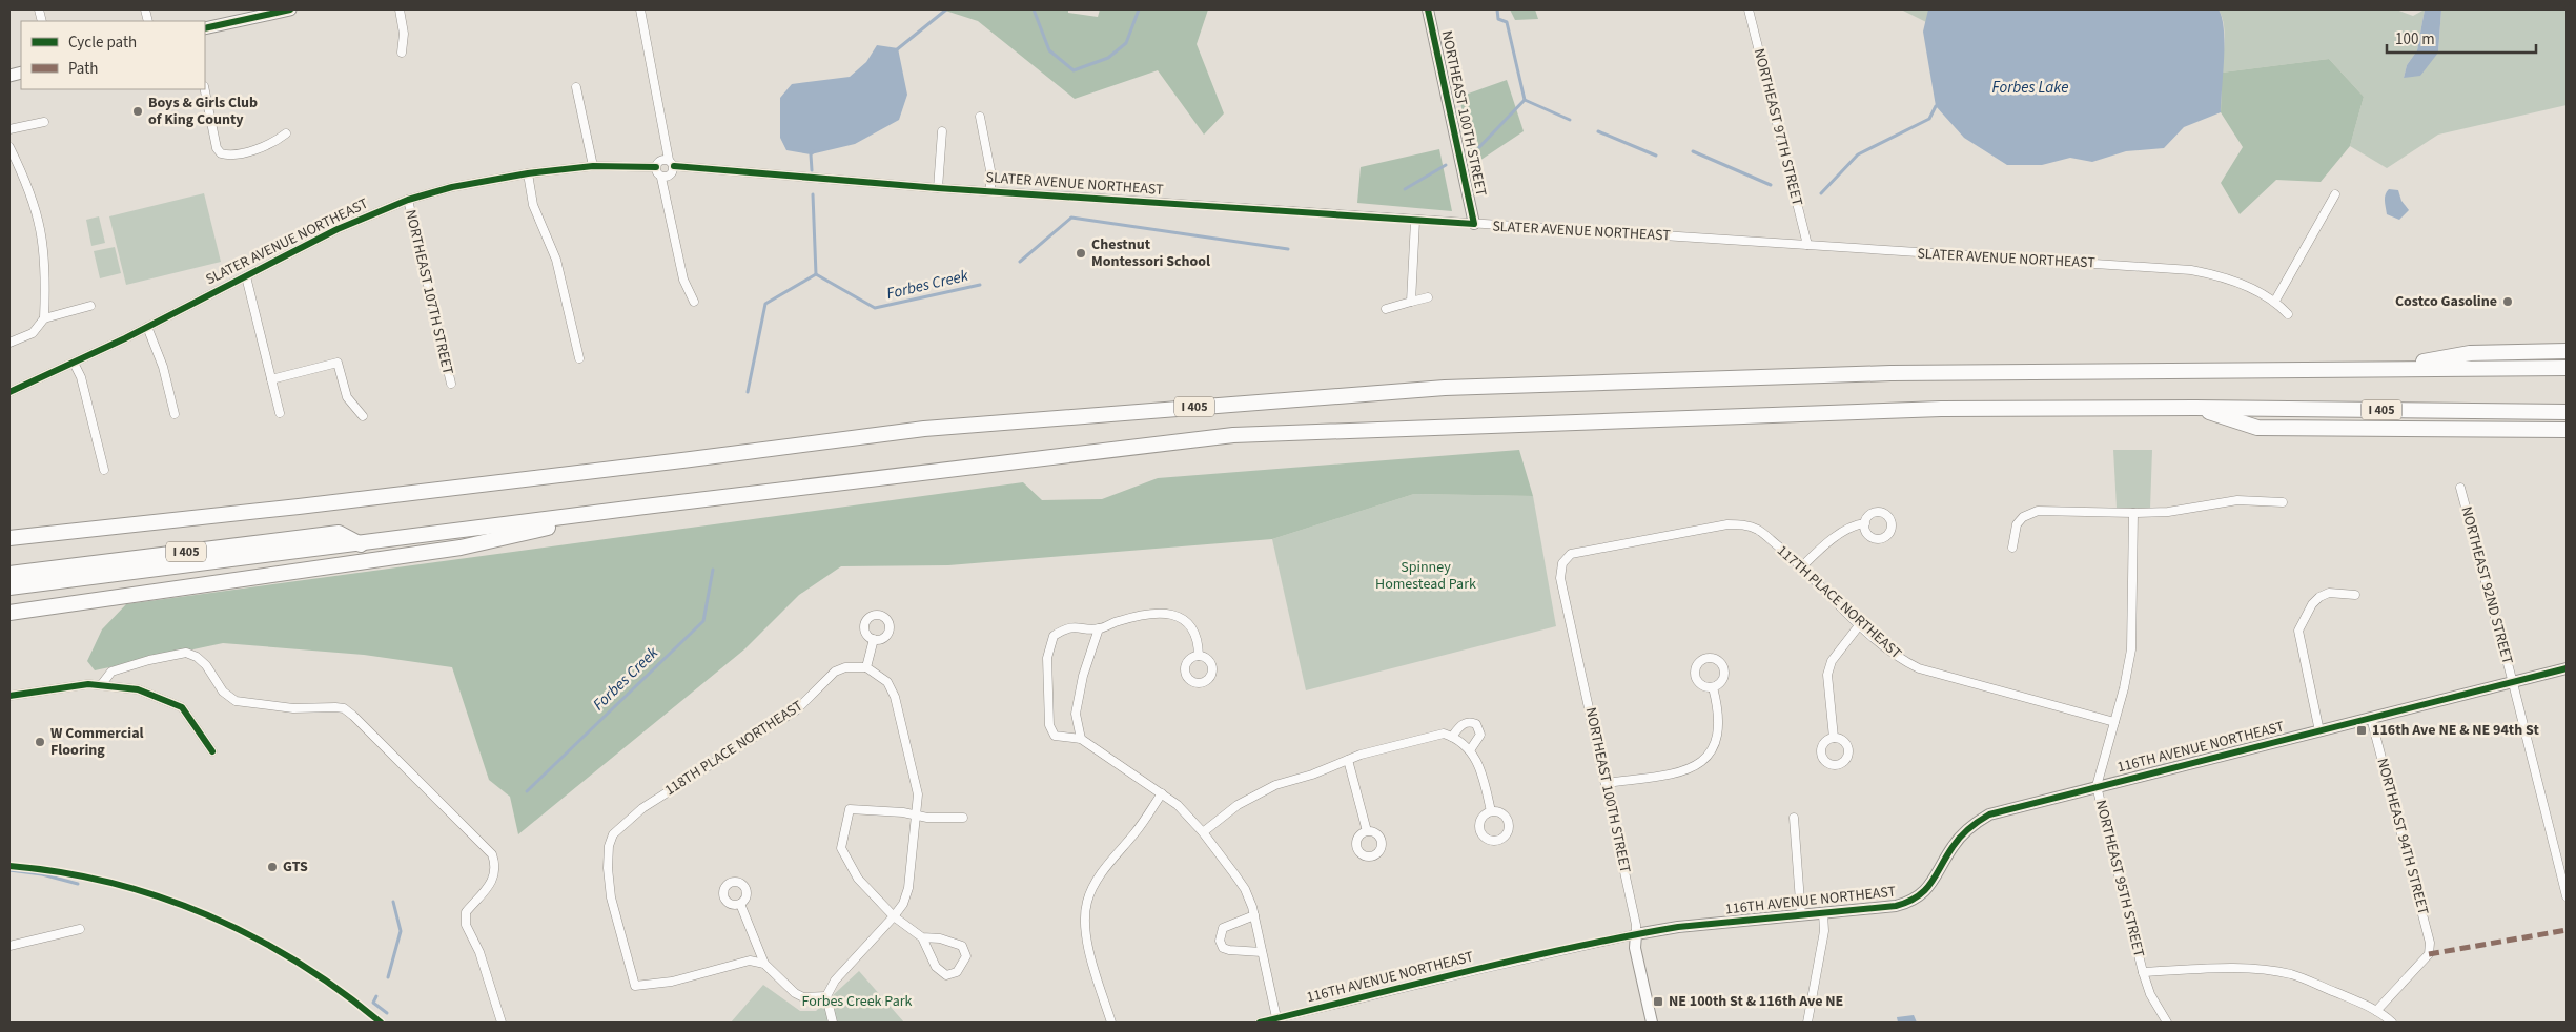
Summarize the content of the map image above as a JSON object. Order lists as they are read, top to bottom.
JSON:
{
  "streets": {
    "highway": ["I 405"],
    "street": [
      "NORTHEAST 100TH STREET",
      "NORTHEAST 97TH STREET",
      "SLATER AVENUE NORTHEAST",
      "NORTHEAST 107TH STREET",
      "NORTHEAST 92ND STREET",
      "117TH PLACE NORTHEAST",
      "116TH AVENUE NORTHEAST",
      "118TH PLACE NORTHEAST",
      "NORTHEAST 94TH STREET",
      "NORTHEAST 95TH STREET"
    ]
  },
  "crossings": [
    ["NORTHEAST 100TH STREET", "SLATER AVENUE NORTHEAST"],
    ["NORTHEAST 100TH STREET", "117TH PLACE NORTHEAST"],
    ["NORTHEAST 100TH STREET", "116TH AVENUE NORTHEAST"],
    ["NORTHEAST 97TH STREET", "SLATER AVENUE NORTHEAST"],
    ["SLATER AVENUE NORTHEAST", "NORTHEAST 107TH STREET"],
    ["NORTHEAST 92ND STREET", "116TH AVENUE NORTHEAST"],
    ["117TH PLACE NORTHEAST", "NORTHEAST 95TH STREET"],
    ["116TH AVENUE NORTHEAST", "NORTHEAST 94TH STREET"],
    ["116TH AVENUE NORTHEAST", "NORTHEAST 95TH STREET"]
  ],
  "water": ["Forbes Lake", "Forbes Creek"],
  "parks": ["Spinney Homestead Park", "Forbes Creek Park"],
  "places": {
    "other": [
      "Boys & Girls Club of King County",
      "Chestnut Montessori School",
      "Costco Gasoline",
      "W Commercial Flooring",
      "GTS"
    ],
    "transit": ["116th Ave NE & NE 94th St", "NE 100th St & 116th Ave NE"]
  },
  "legend": ["Cycle path", "Path"],
  "scale_bar": "100 m"
}
